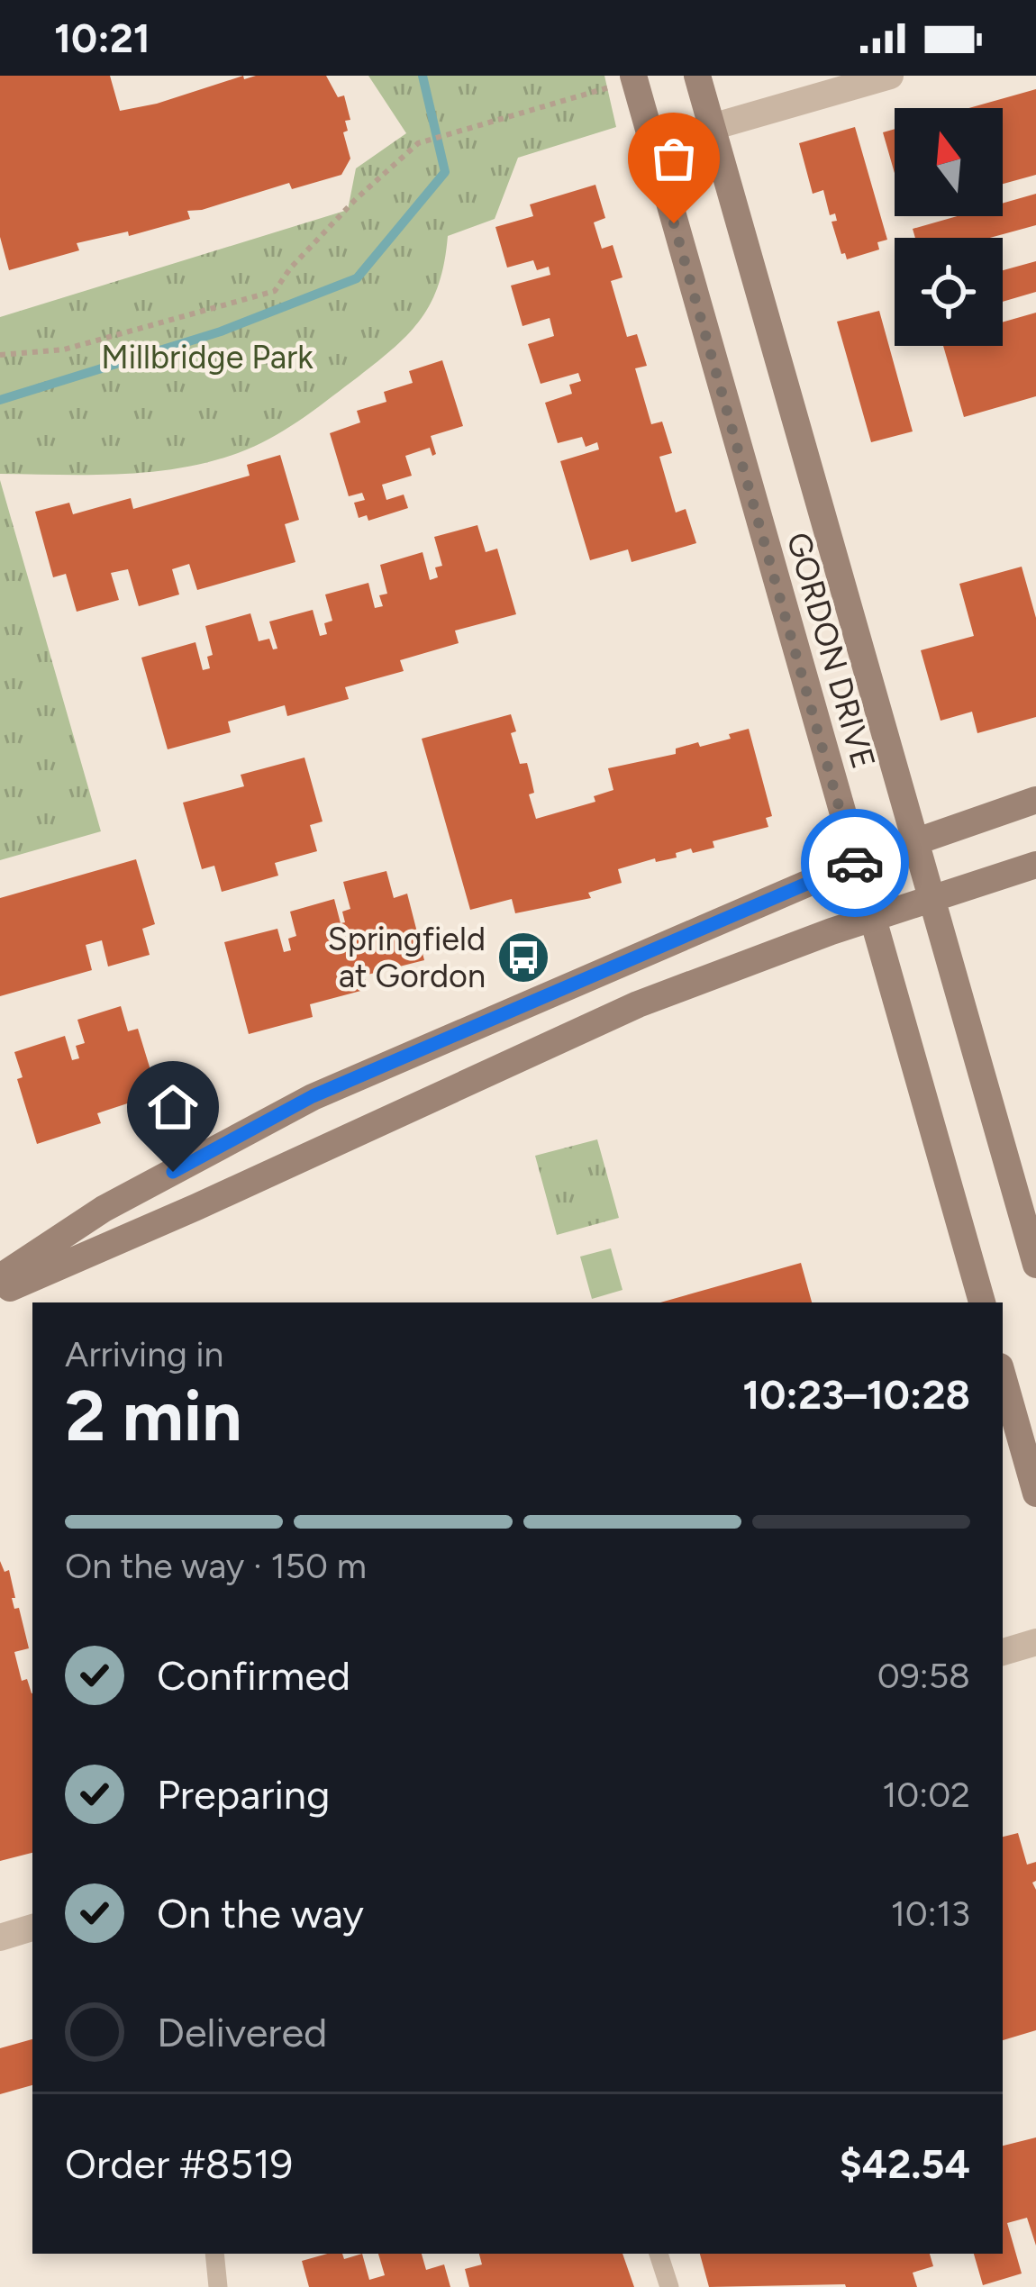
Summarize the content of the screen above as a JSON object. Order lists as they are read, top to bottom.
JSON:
{
  "streets": {
    "main road": ["GORDON DRIVE"]
  },
  "parks": ["Millbridge Park"],
  "places": {
    "bus stop": ["Springfield at Gordon"]
  },
  "north": "top",
  "page": {
    "status": "10:21",
    "heading": ["2 min", "Arriving in", "10:23–10:28"],
    "panel": ["Order #8519", "$42.54"],
    "bar": "On the way · 150 m",
    "list": [
      ["Confirmed", "09:58"],
      ["Preparing", "10:02"],
      ["On the way", "10:13"],
      "Delivered"
    ]
  }
}
